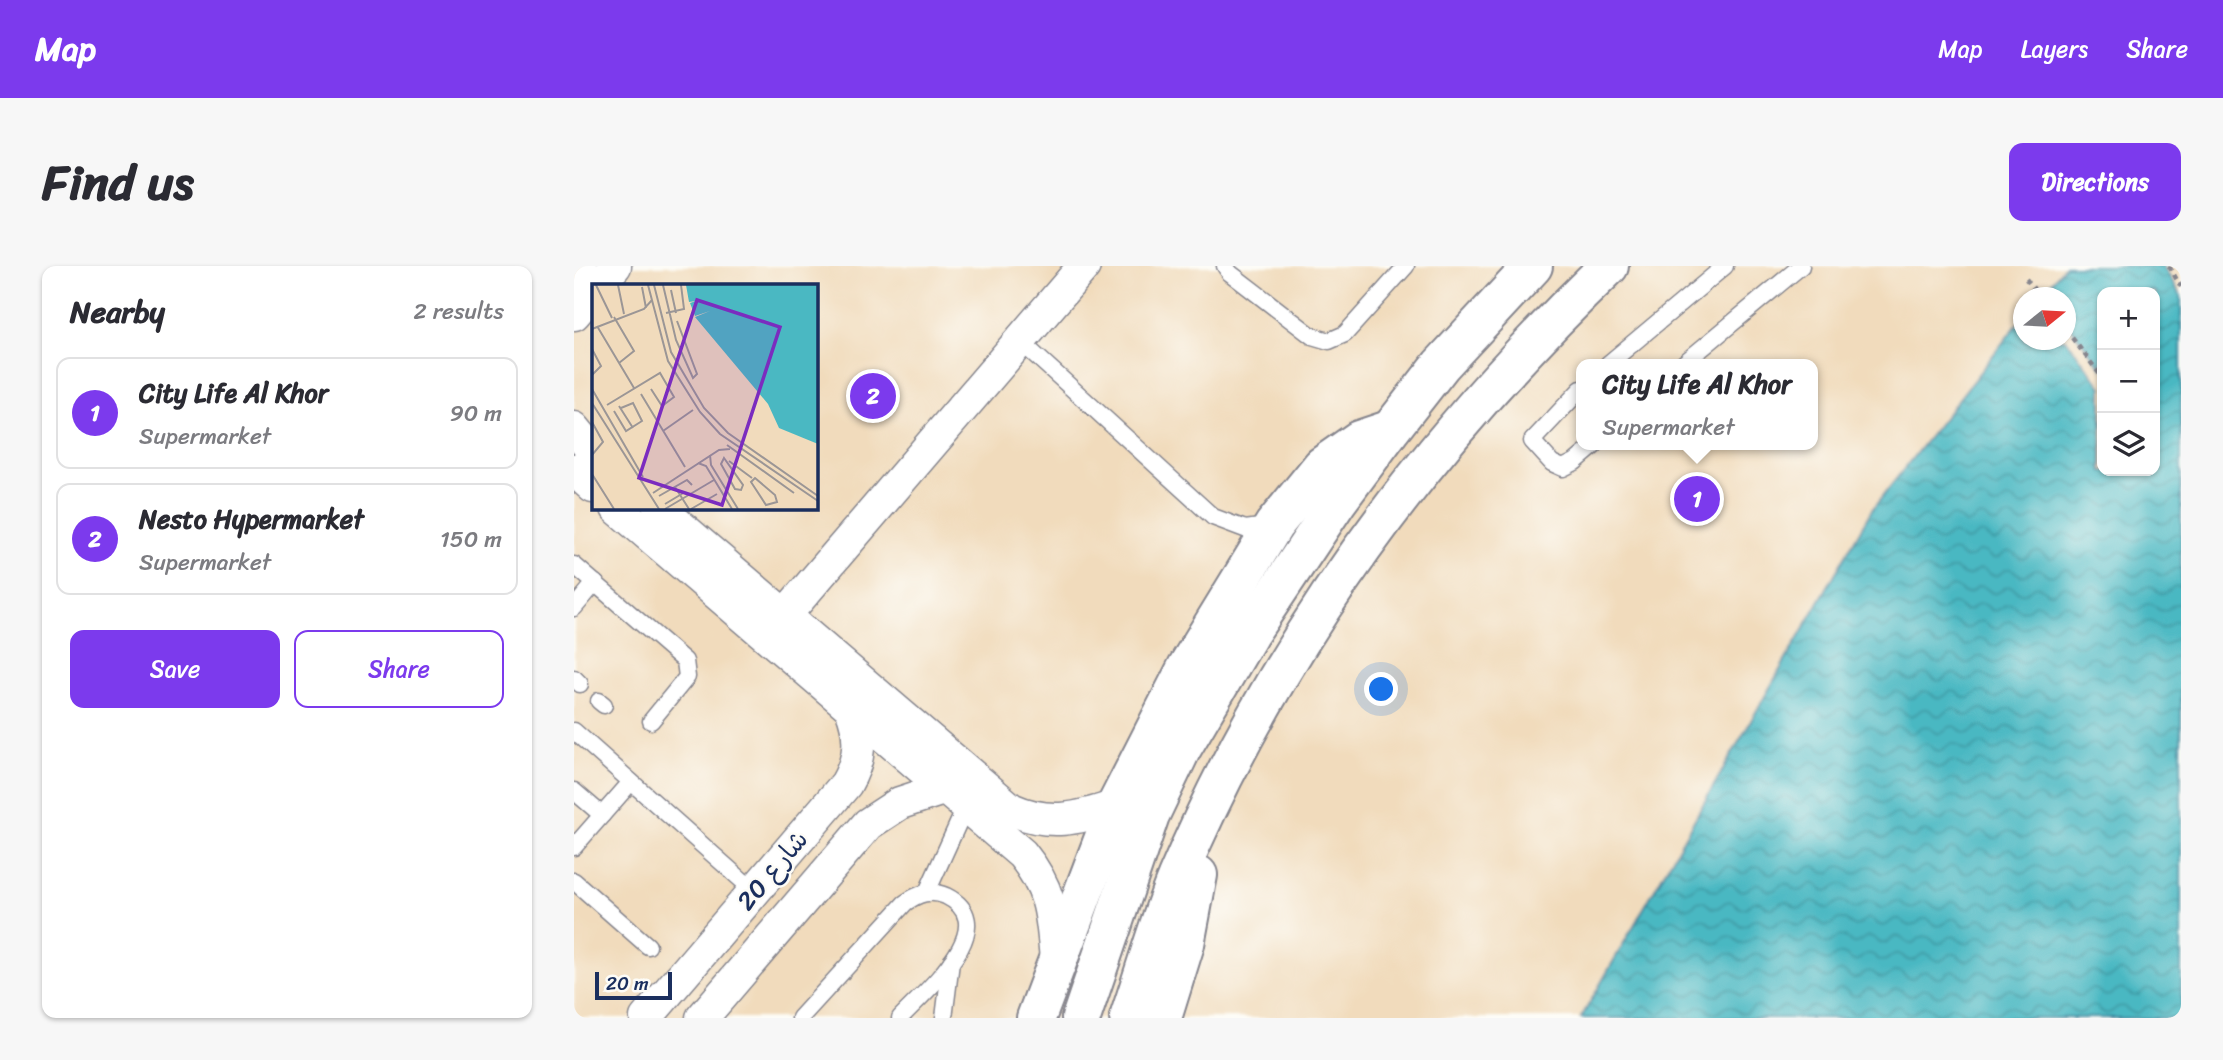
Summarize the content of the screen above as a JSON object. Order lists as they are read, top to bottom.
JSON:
{
  "streets": {
    "street": ["شارع 20"]
  },
  "scale_bar": "20 m",
  "north": "right",
  "page": {
    "header": "Map",
    "nav": ["Map", "Layers", "Share"],
    "title": "Find us",
    "buttons": [
      "Directions",
      ["Save", "Share"]
    ],
    "heading": ["Nearby", "2 results"],
    "map_buttons": ["+", "−"],
    "list": [
      {
        "mark": "1",
        "name": "City Life Al Khor",
        "note": "Supermarket",
        "value": "90 m"
      },
      {
        "mark": "2",
        "name": "Nesto Hypermarket",
        "note": "Supermarket",
        "value": "150 m"
      }
    ],
    "popup": ["City Life Al Khor", "Supermarket"],
    "pins": ["2", "1"],
    "scale": "20 m"
  }
}
